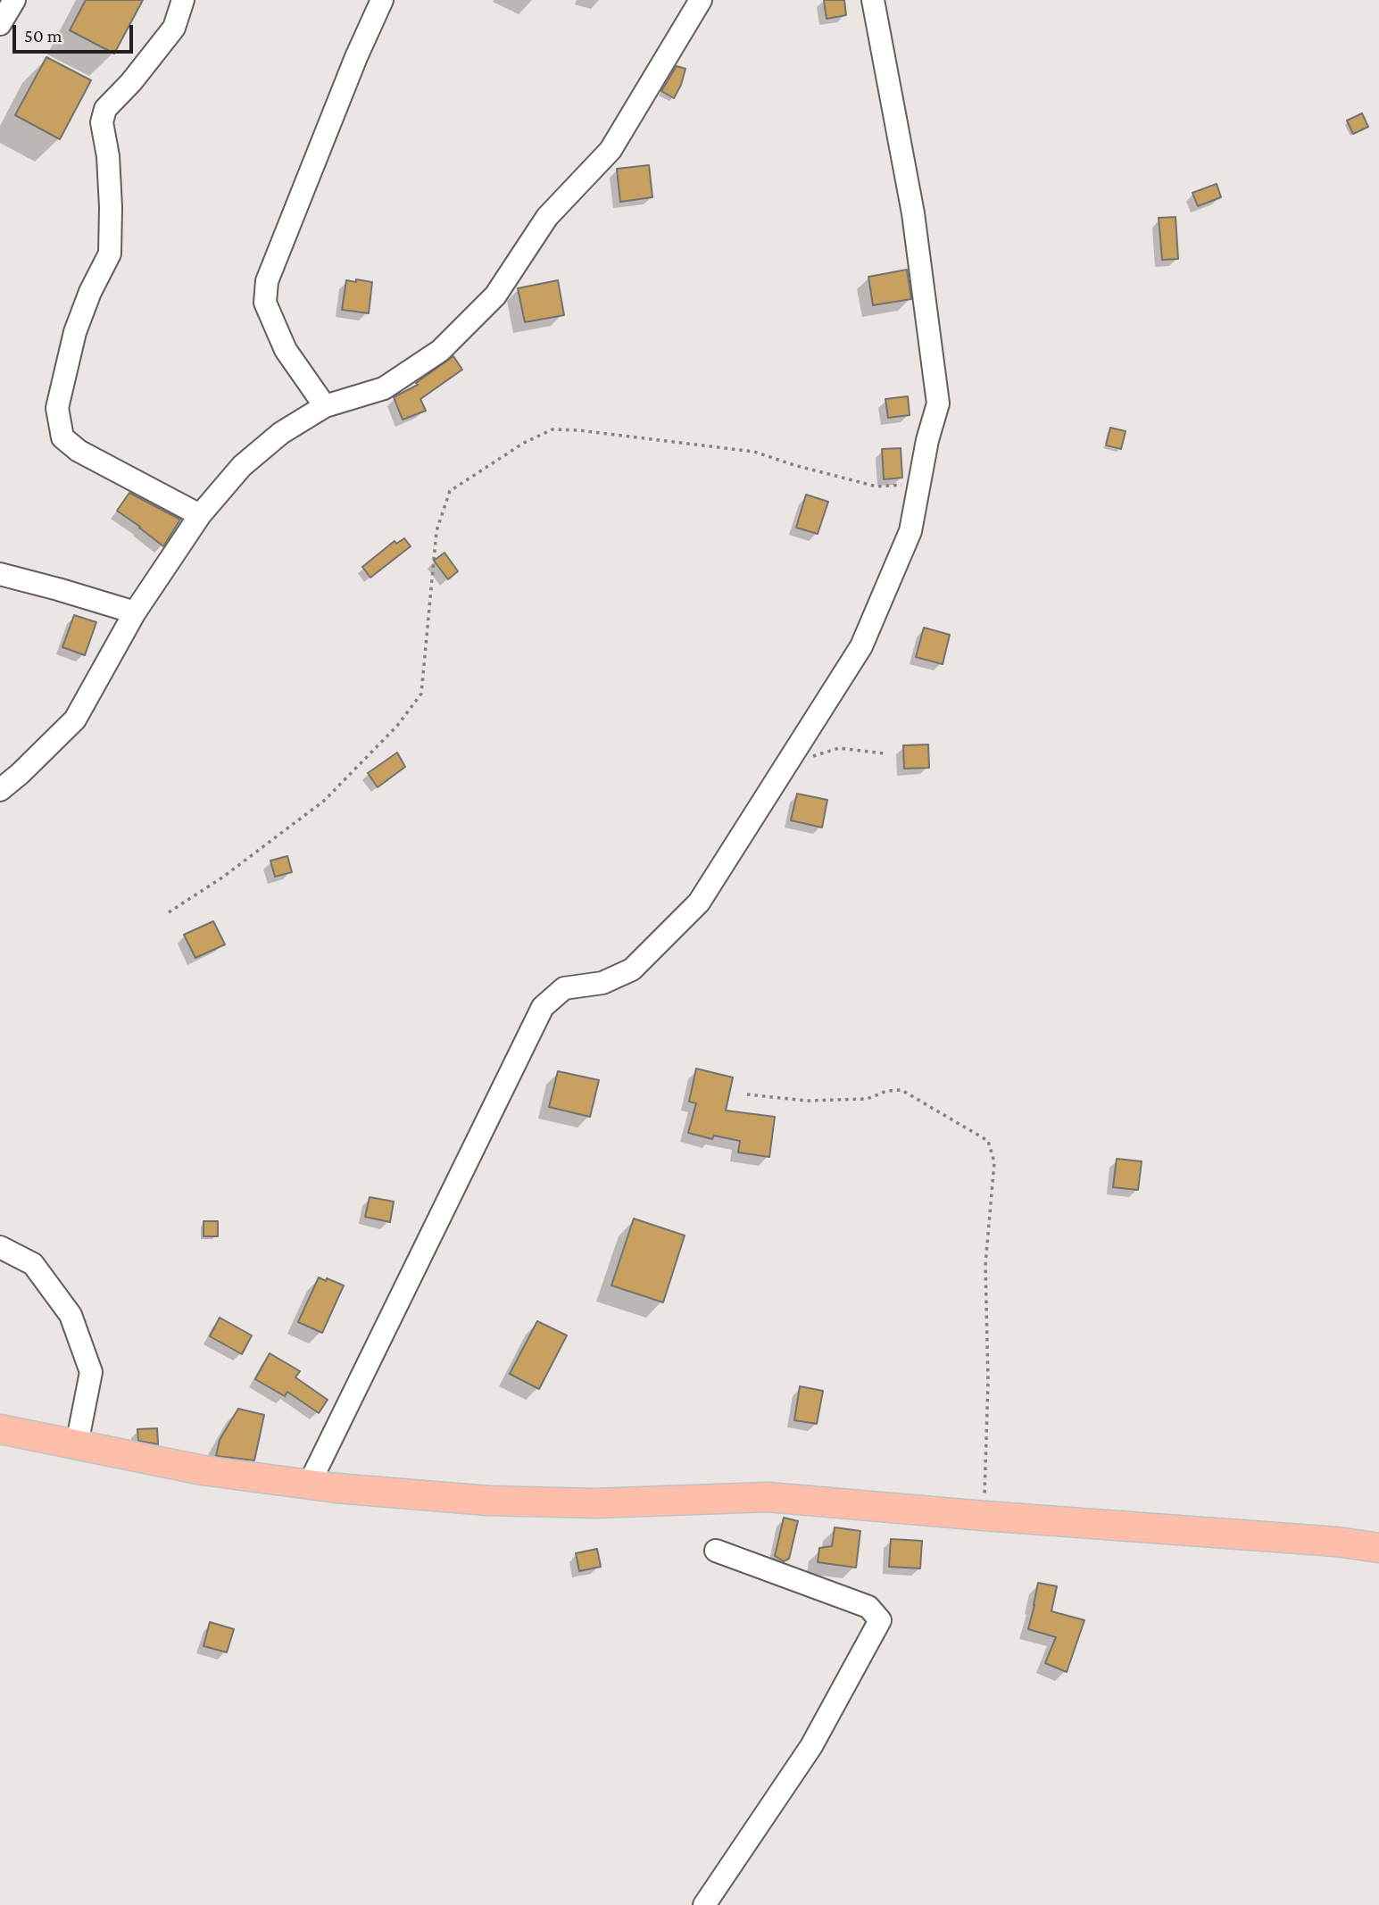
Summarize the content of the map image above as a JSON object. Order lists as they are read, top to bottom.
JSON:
{
  "scale_bar": "50 m"
}
